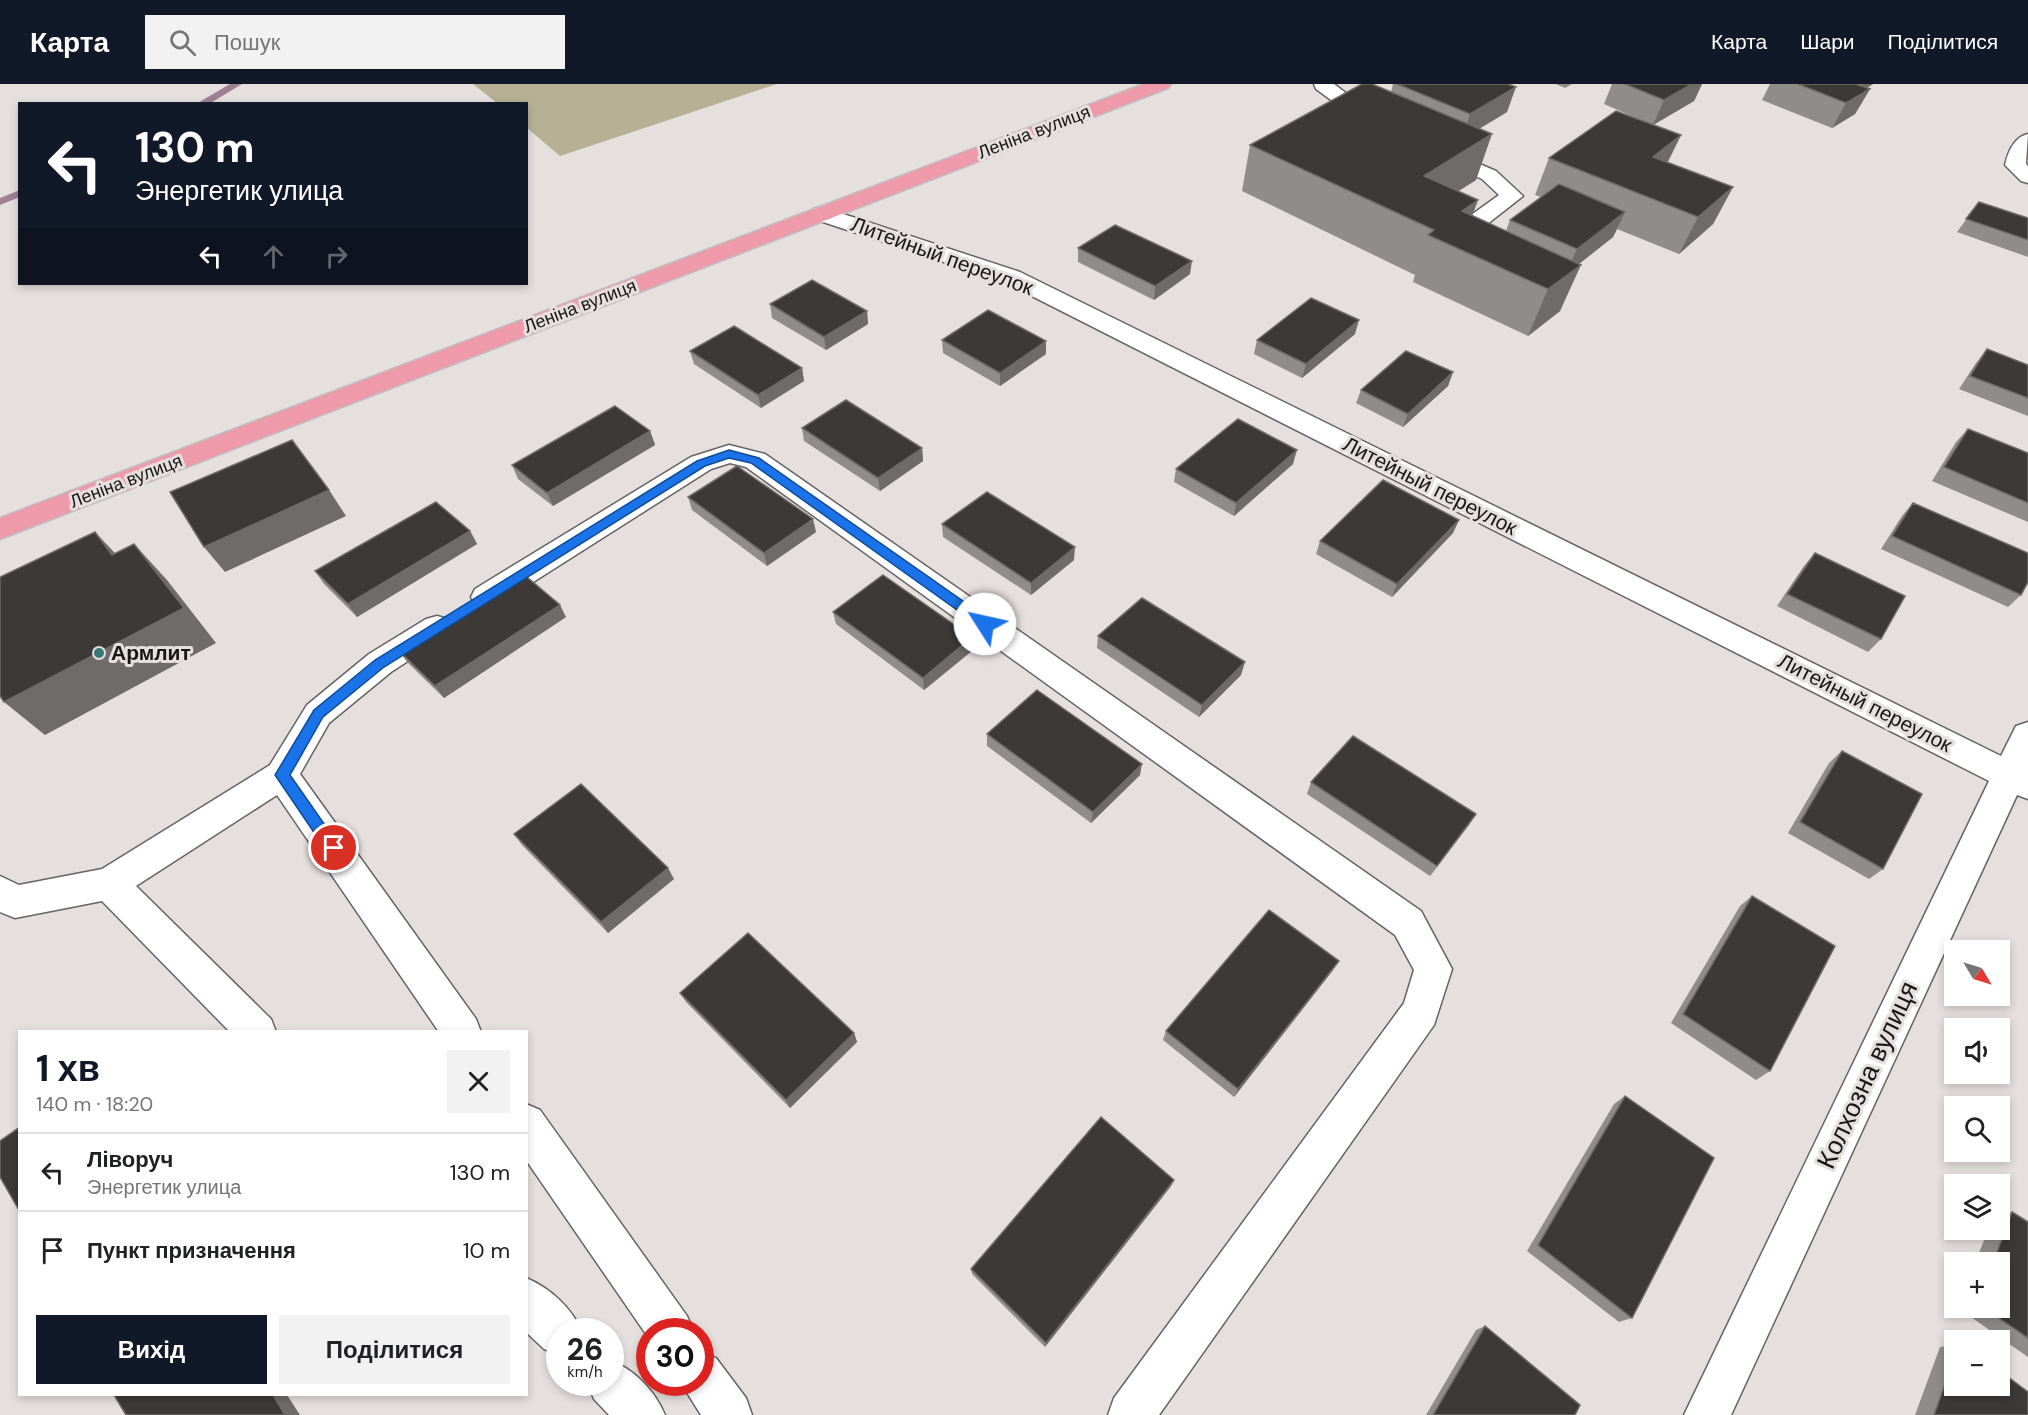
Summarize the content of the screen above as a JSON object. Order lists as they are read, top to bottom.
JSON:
{
  "streets": {
    "main road": ["Леніна вулиця"],
    "street": ["Литейный переулок", "Колхозна вулиця"]
  },
  "crossings": [
    ["Леніна вулиця", "Литейный переулок"],
    ["Литейный переулок", "Колхозна вулиця"]
  ],
  "places": ["Армлит"],
  "north": "bottom right",
  "page": {
    "header": "Карта",
    "search": "Пошук",
    "nav": ["Карта", "Шари", "Поділитися"],
    "turn": ["130 m", "Энергетик улица"],
    "map_buttons": ["+", "−"],
    "heading": ["1 хв", "140 m · 18:20"],
    "list": [
      {
        "name": "Ліворуч",
        "note": "Энергетик улица",
        "value": "130 m"
      },
      {
        "name": "Пункт призначення",
        "value": "10 m"
      }
    ],
    "buttons": ["Вихід", "Поділитися"],
    "speed": "26 km/h",
    "limit": "30"
  }
}
